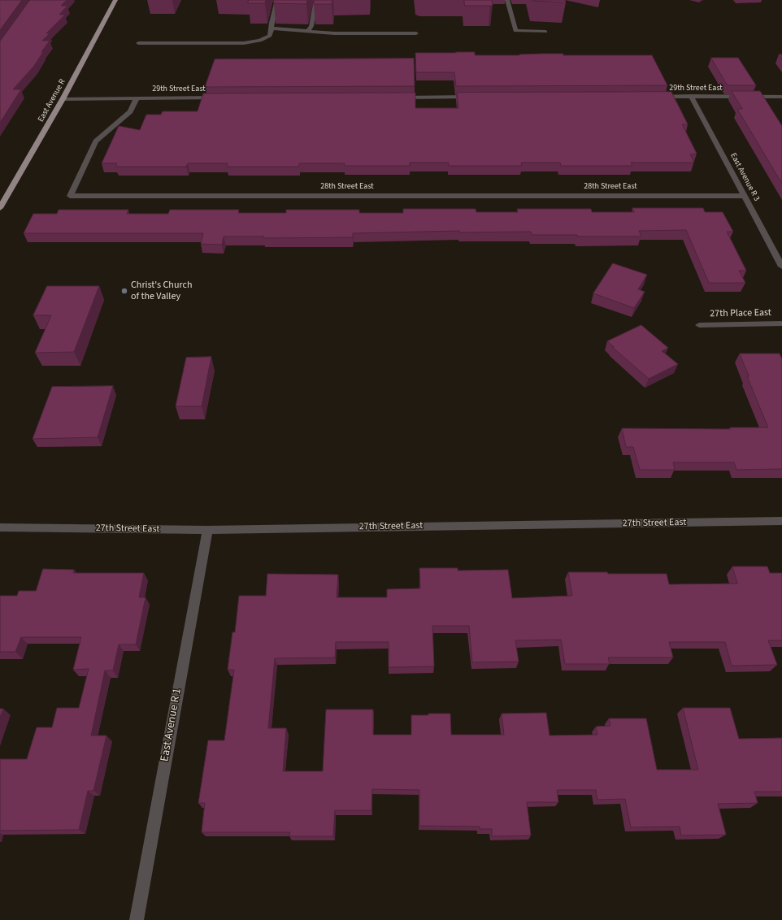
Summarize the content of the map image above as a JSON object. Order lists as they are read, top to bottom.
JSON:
{
  "streets": {
    "main road": ["East Avenue R"],
    "street": [
      "29th Street East",
      "East Avenue R 3",
      "28th Street East",
      "27th Place East",
      "27th Street East",
      "East Avenue R 1"
    ]
  },
  "crossings": [
    ["29th Street East", "East Avenue R"],
    ["29th Street East", "East Avenue R 3"],
    ["29th Street East", "28th Street East"],
    ["East Avenue R 3", "28th Street East"],
    ["27th Street East", "East Avenue R 1"]
  ],
  "places": ["Christ's Church of the Valley"]
}
